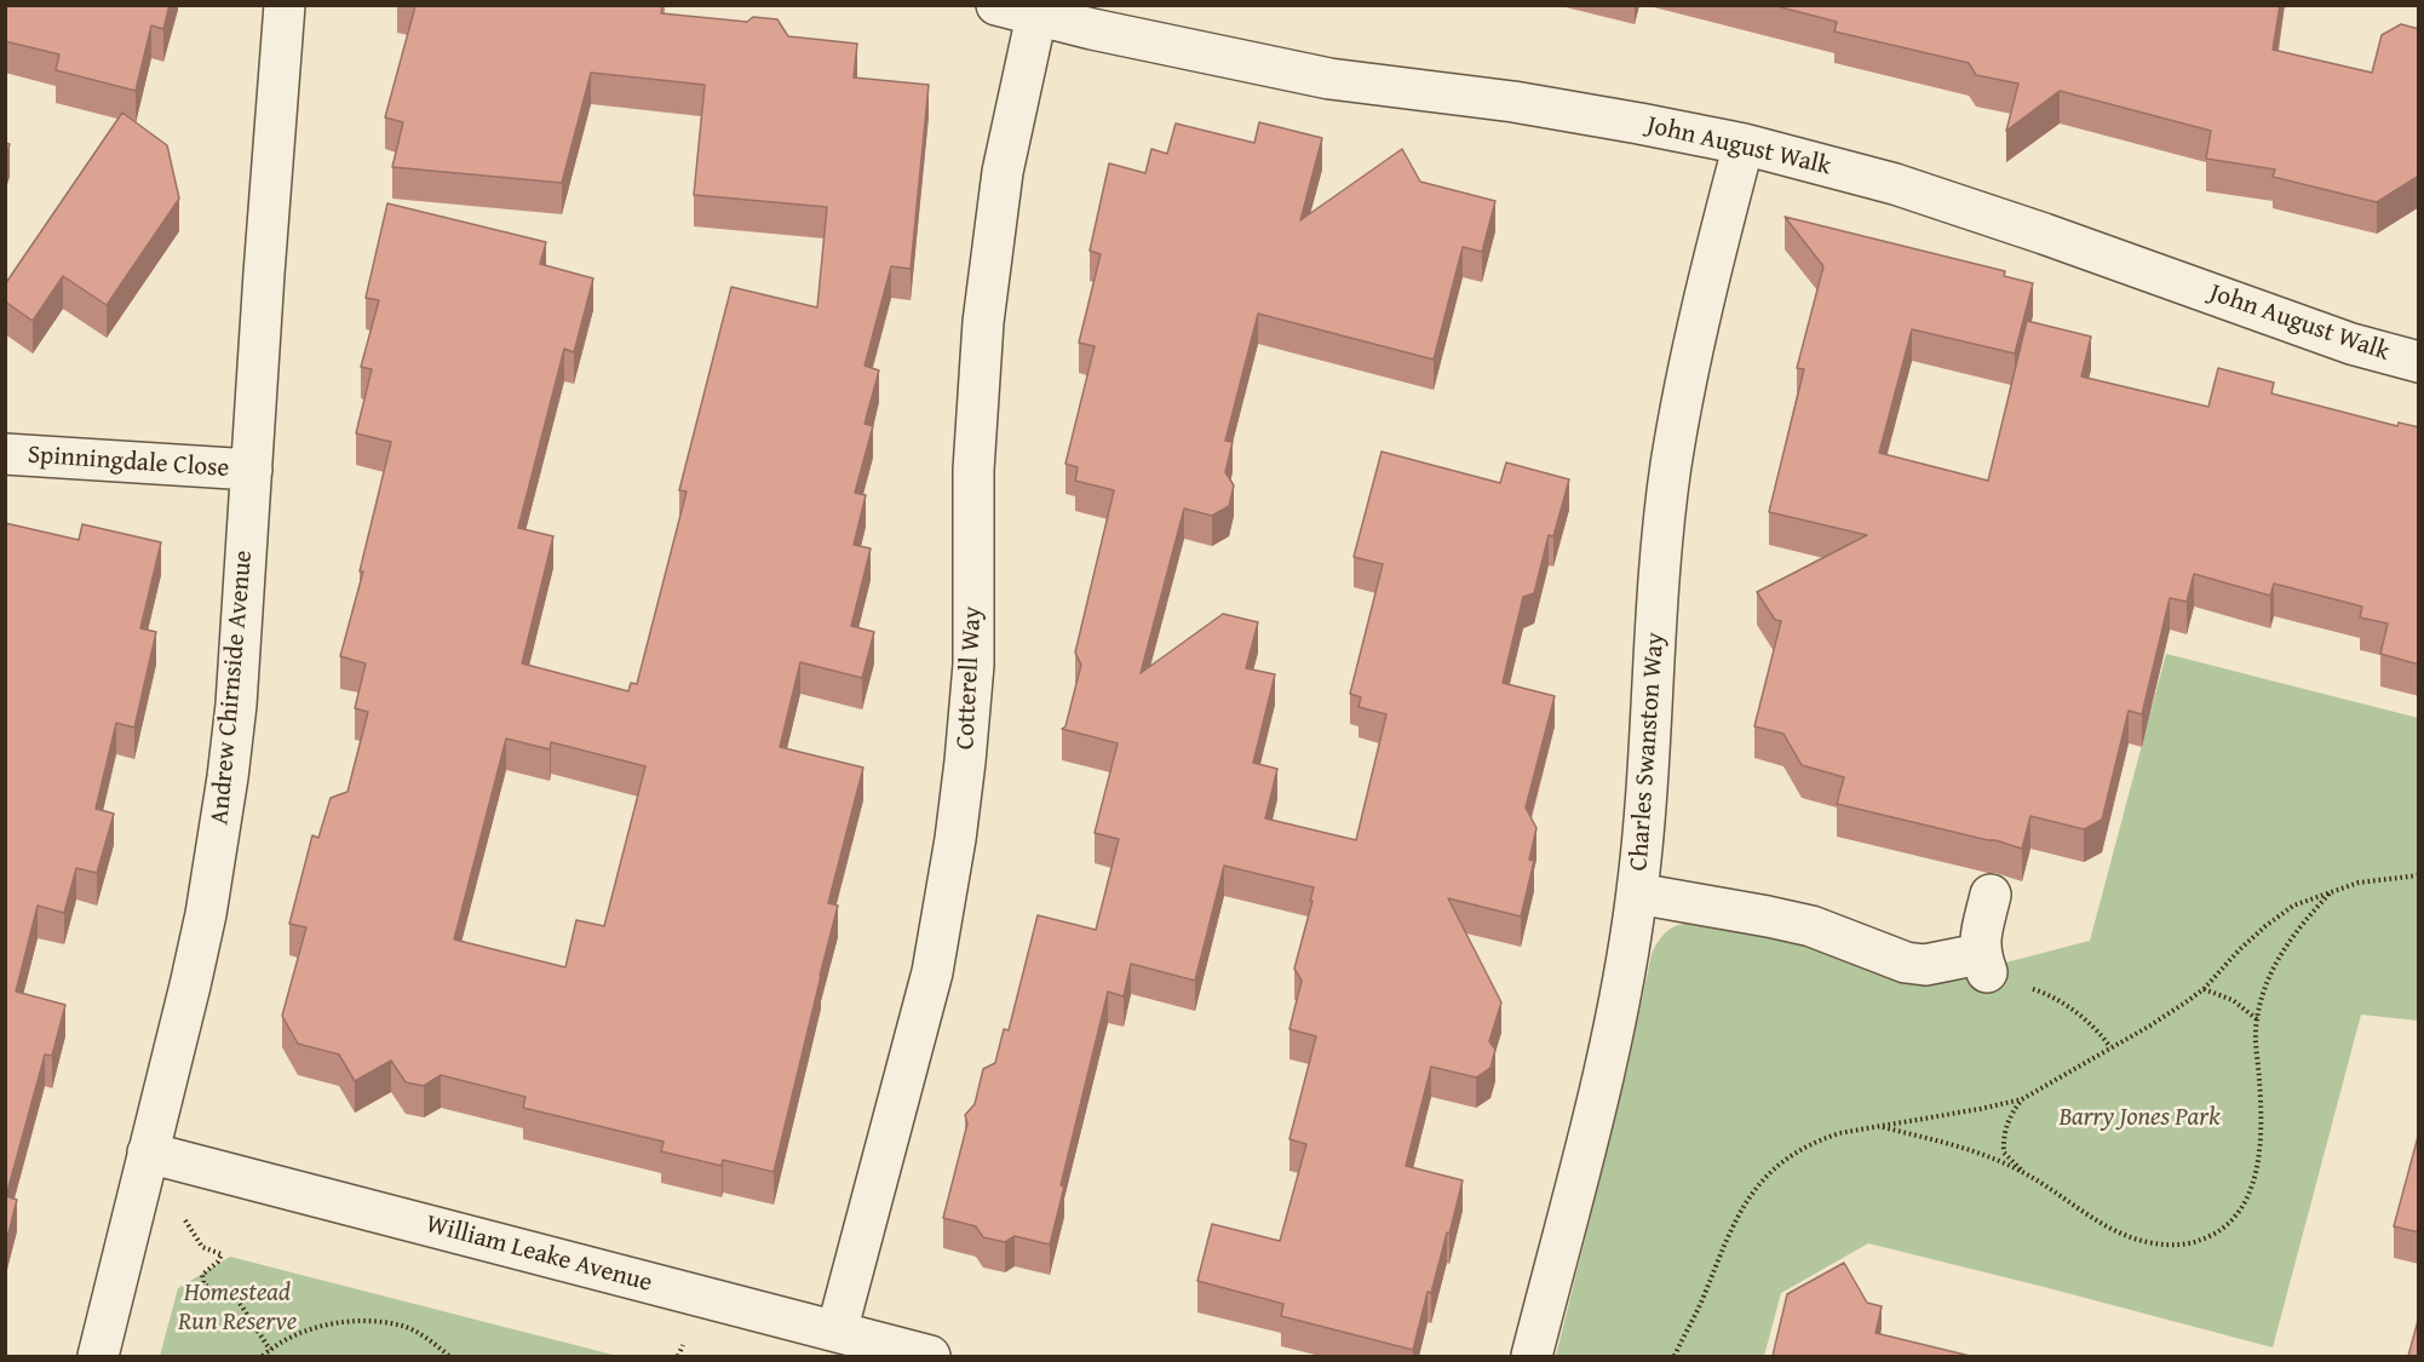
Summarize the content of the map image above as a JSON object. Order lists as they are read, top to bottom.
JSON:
{
  "streets": {
    "street": [
      "John August Walk",
      "Spinningdale Close",
      "Cotterell Way",
      "Andrew Chirnside Avenue",
      "Charles Swanston Way",
      "William Leake Avenue"
    ]
  },
  "crossings": [
    ["John August Walk", "Cotterell Way"],
    ["John August Walk", "Charles Swanston Way"],
    ["Spinningdale Close", "Andrew Chirnside Avenue"],
    ["Cotterell Way", "William Leake Avenue"],
    ["Andrew Chirnside Avenue", "William Leake Avenue"]
  ],
  "parks": ["Barry Jones Park", "Homestead Run Reserve"]
}
